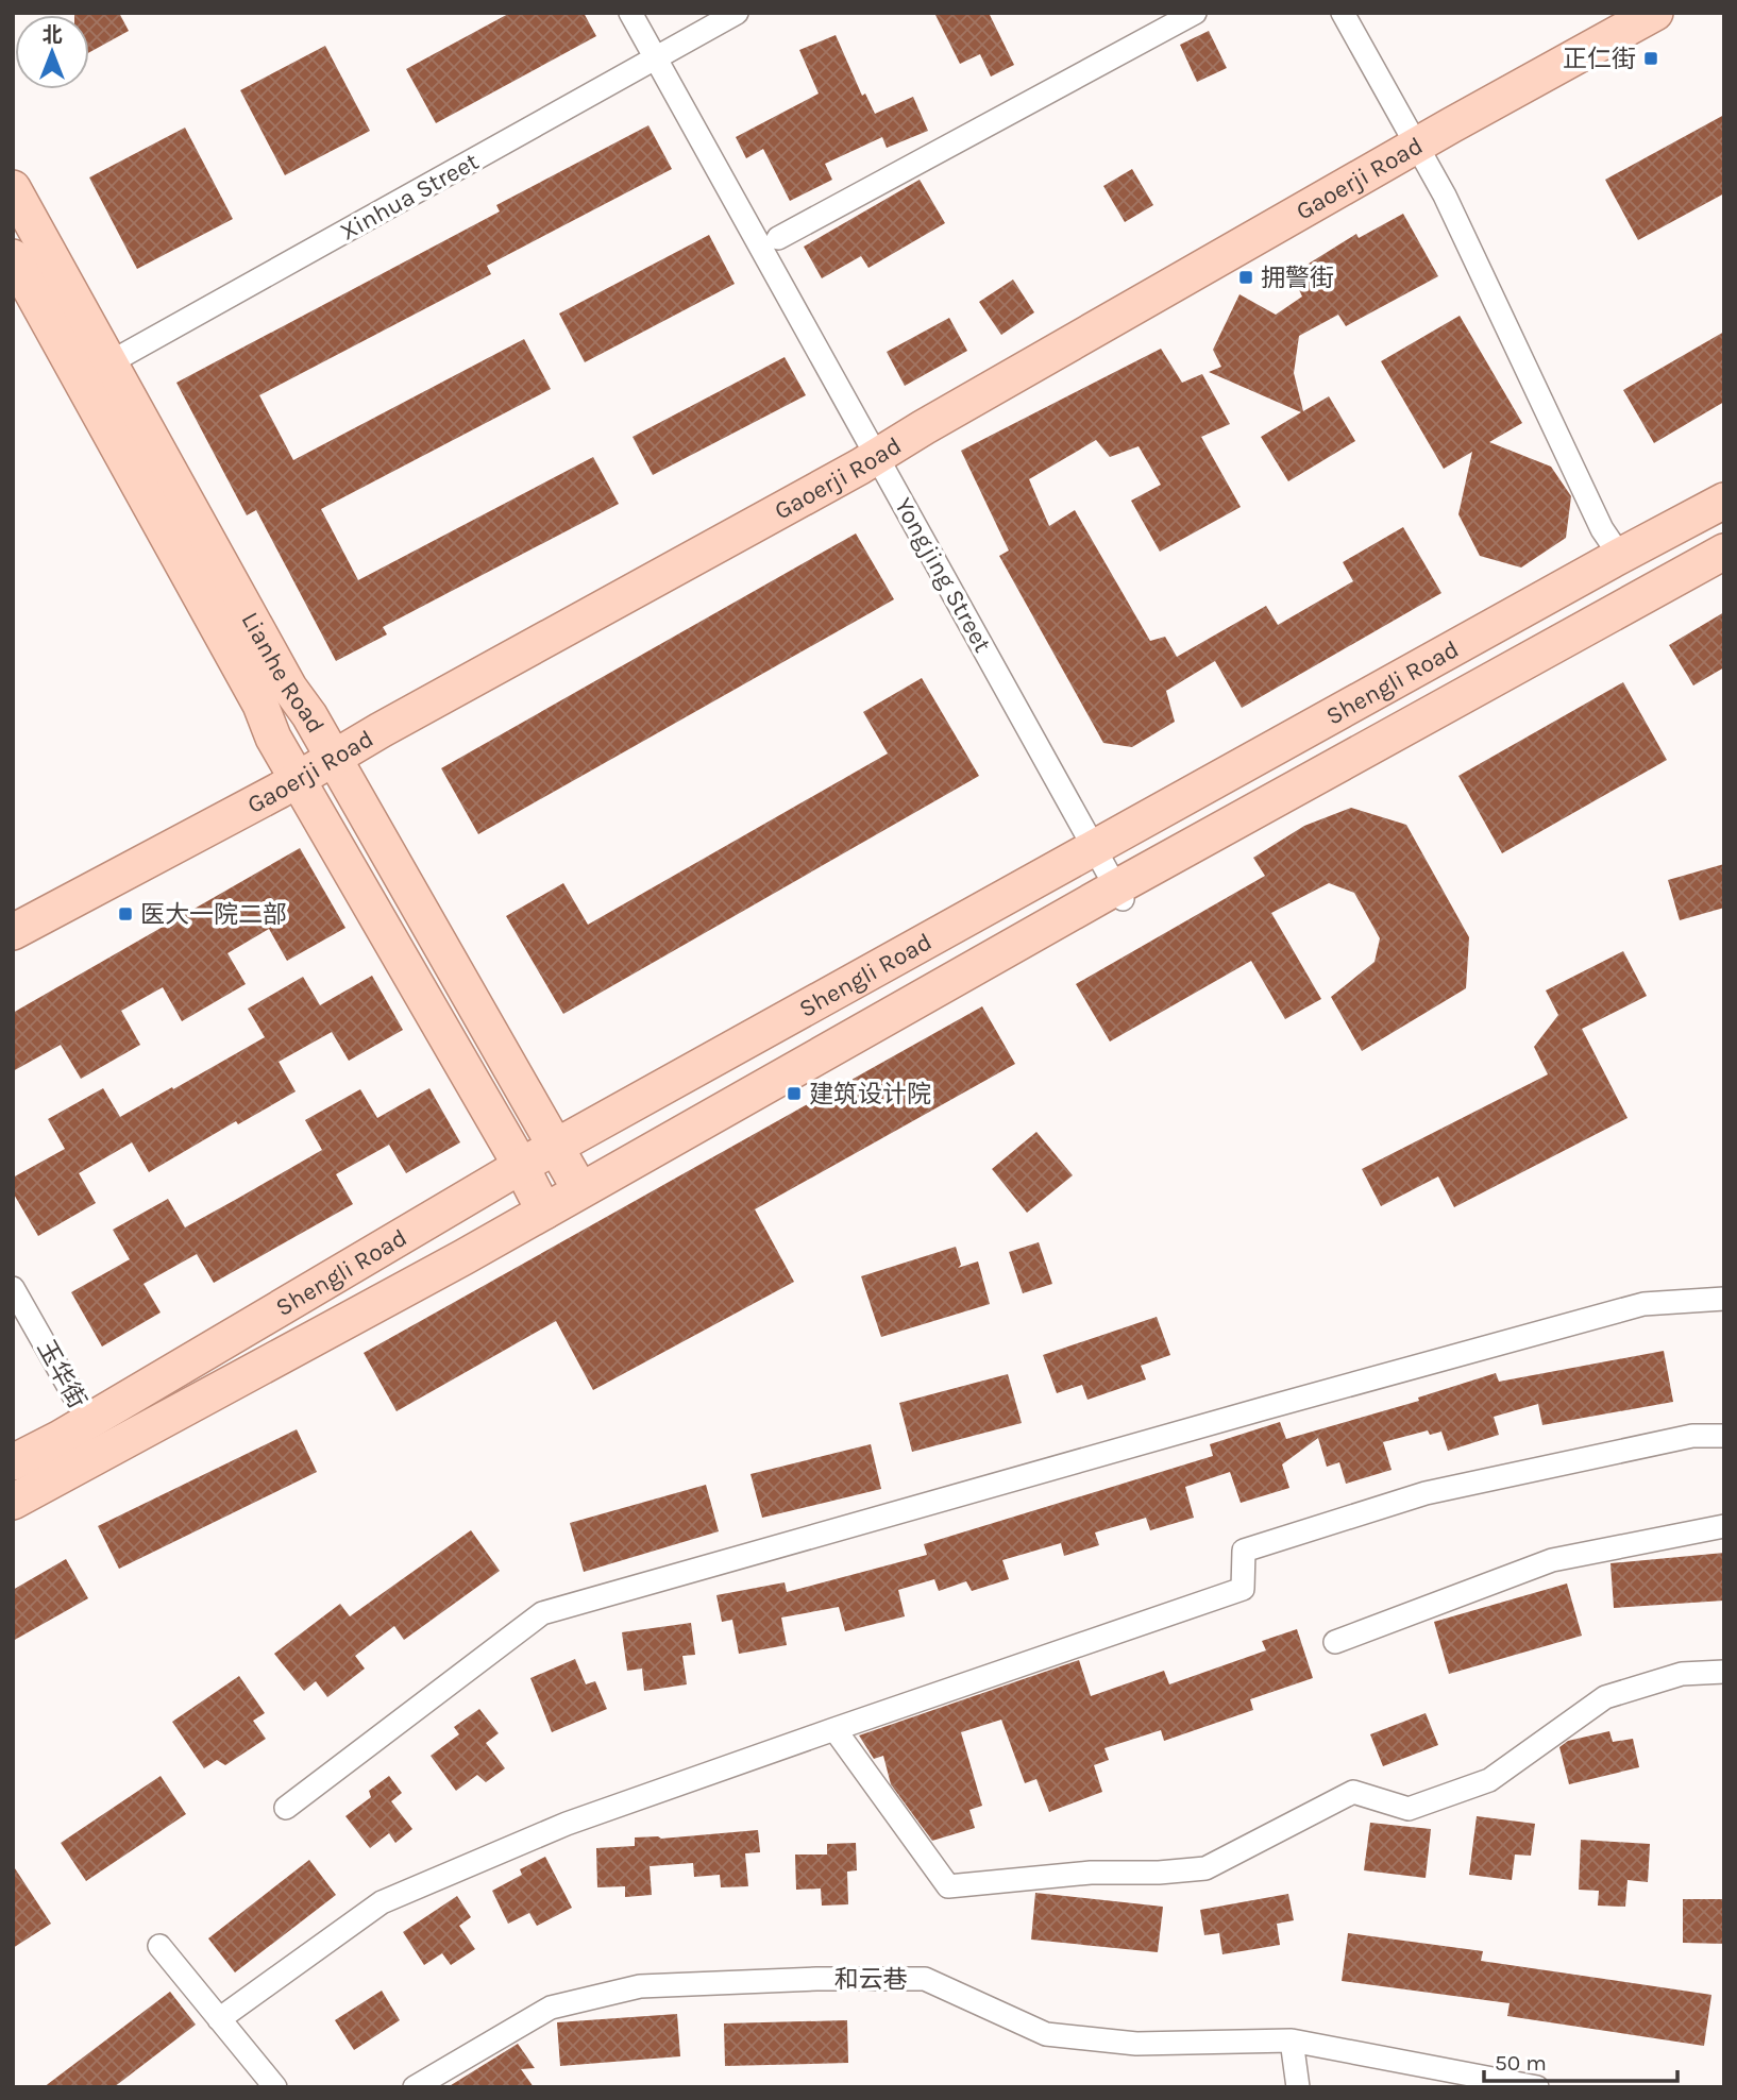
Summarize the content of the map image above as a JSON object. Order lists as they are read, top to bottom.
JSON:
{
  "streets": {
    "main road": ["Gaoerji Road", "Lianhe Road", "Shengli Road"],
    "street": [
      "Xinhua Street",
      "Yongjing Street",
      "玉华街",
      "和云巷"
    ]
  },
  "crossings": [
    ["Gaoerji Road", "Yongjing Street"],
    ["Gaoerji Road", "Lianhe Road"],
    ["Xinhua Street", "Yongjing Street"],
    ["Xinhua Street", "Lianhe Road"],
    ["Yongjing Street", "Shengli Road"],
    ["Lianhe Road", "Shengli Road"],
    ["Shengli Road", "玉华街"]
  ],
  "places": {
    "transit": [
      "正仁街",
      "拥警街",
      "医大一院二部",
      "建筑设计院"
    ]
  },
  "scale_bar": "50 m",
  "north": "top"
}
